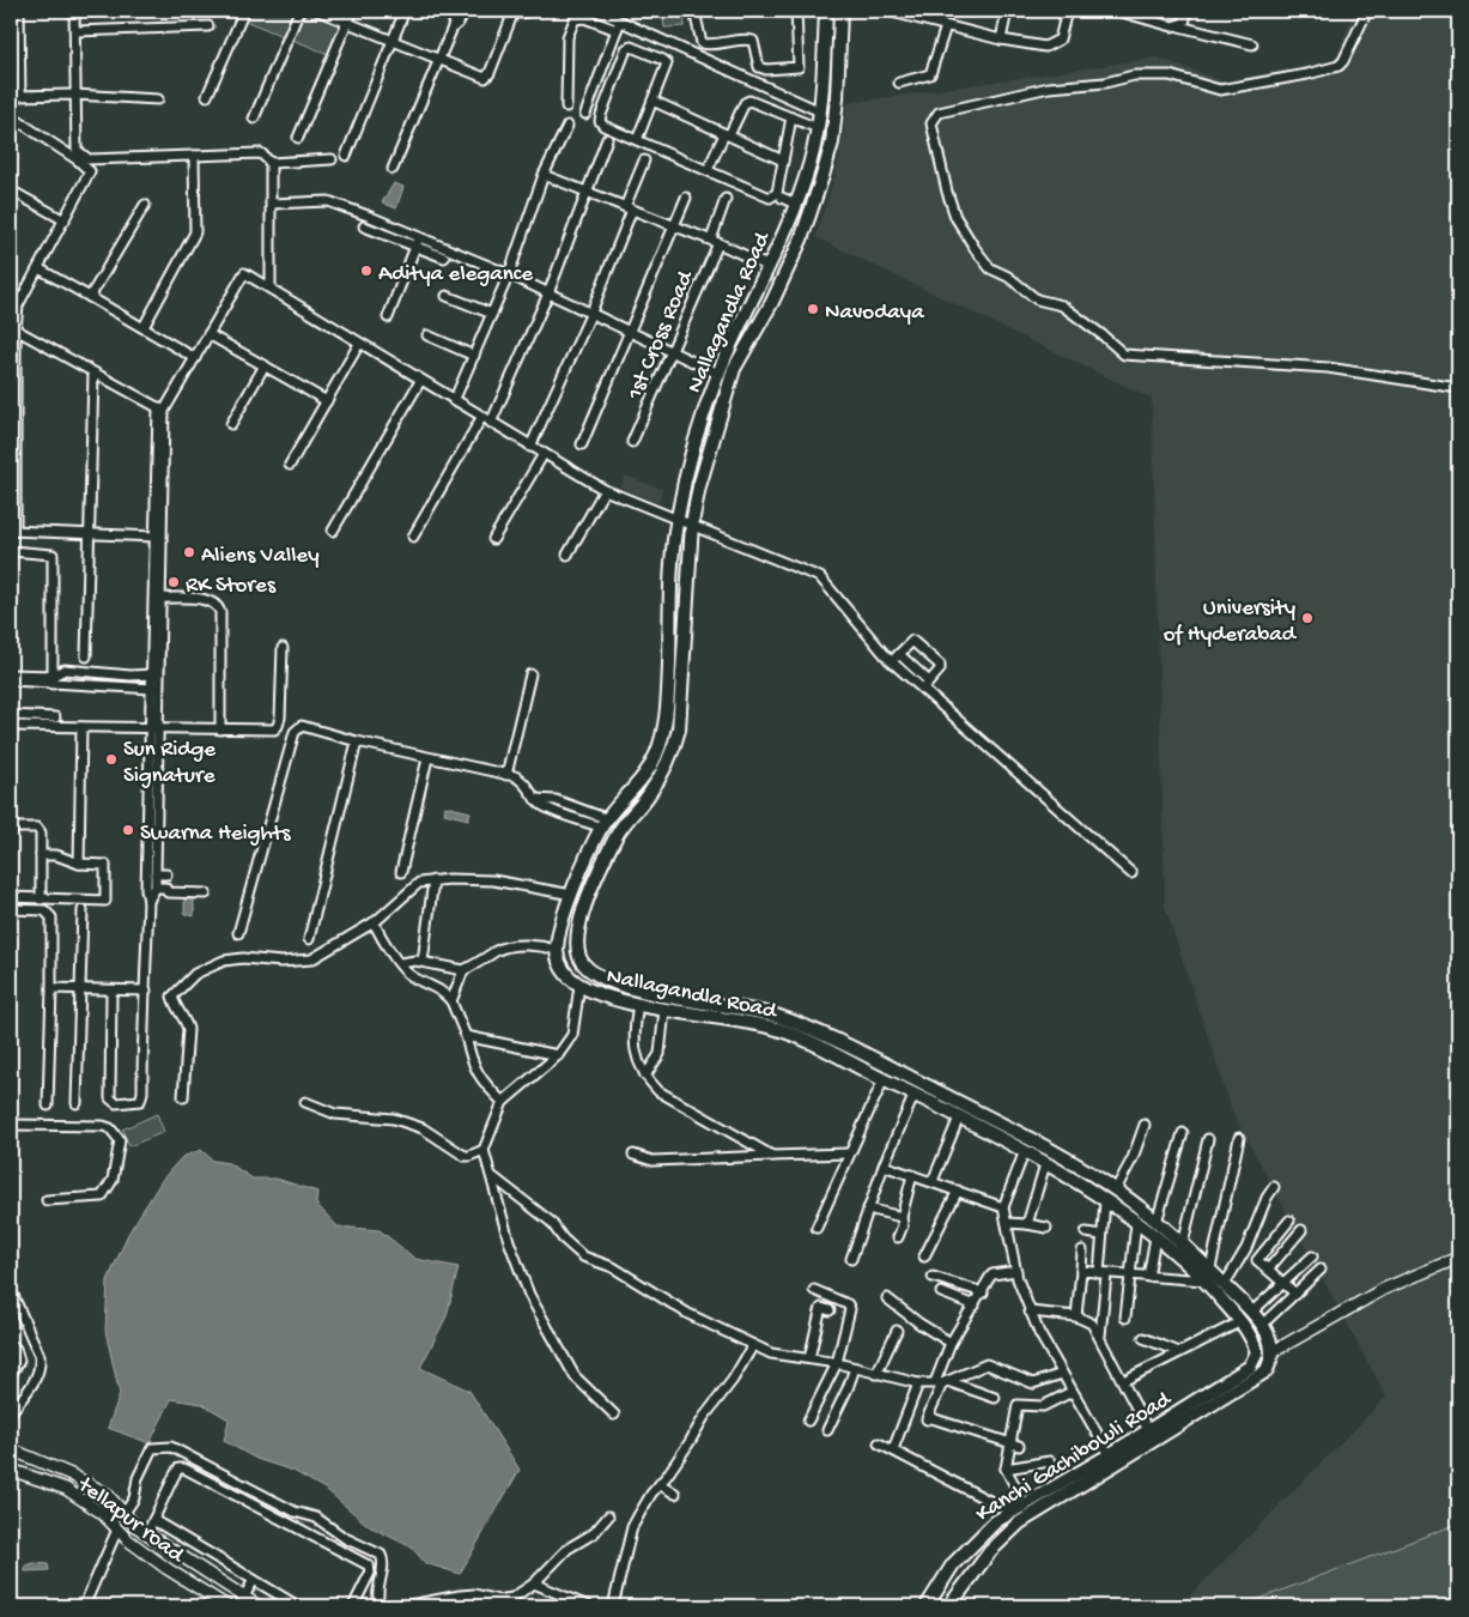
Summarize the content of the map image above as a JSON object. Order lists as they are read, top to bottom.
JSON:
{
  "streets": {
    "main road": ["Nallagandla Road", "Kanchi Gachibowli Road"],
    "street": ["1st Cross Road", "tellapur road"]
  },
  "crossings": [
    ["Nallagandla Road", "Kanchi Gachibowli Road"]
  ],
  "places": [
    "Aditya elegance",
    "Navodaya",
    "Aliens Valley",
    "RK Stores",
    "University of Hyderabad",
    "Sun Ridge Signature",
    "Swarna Heights"
  ]
}
